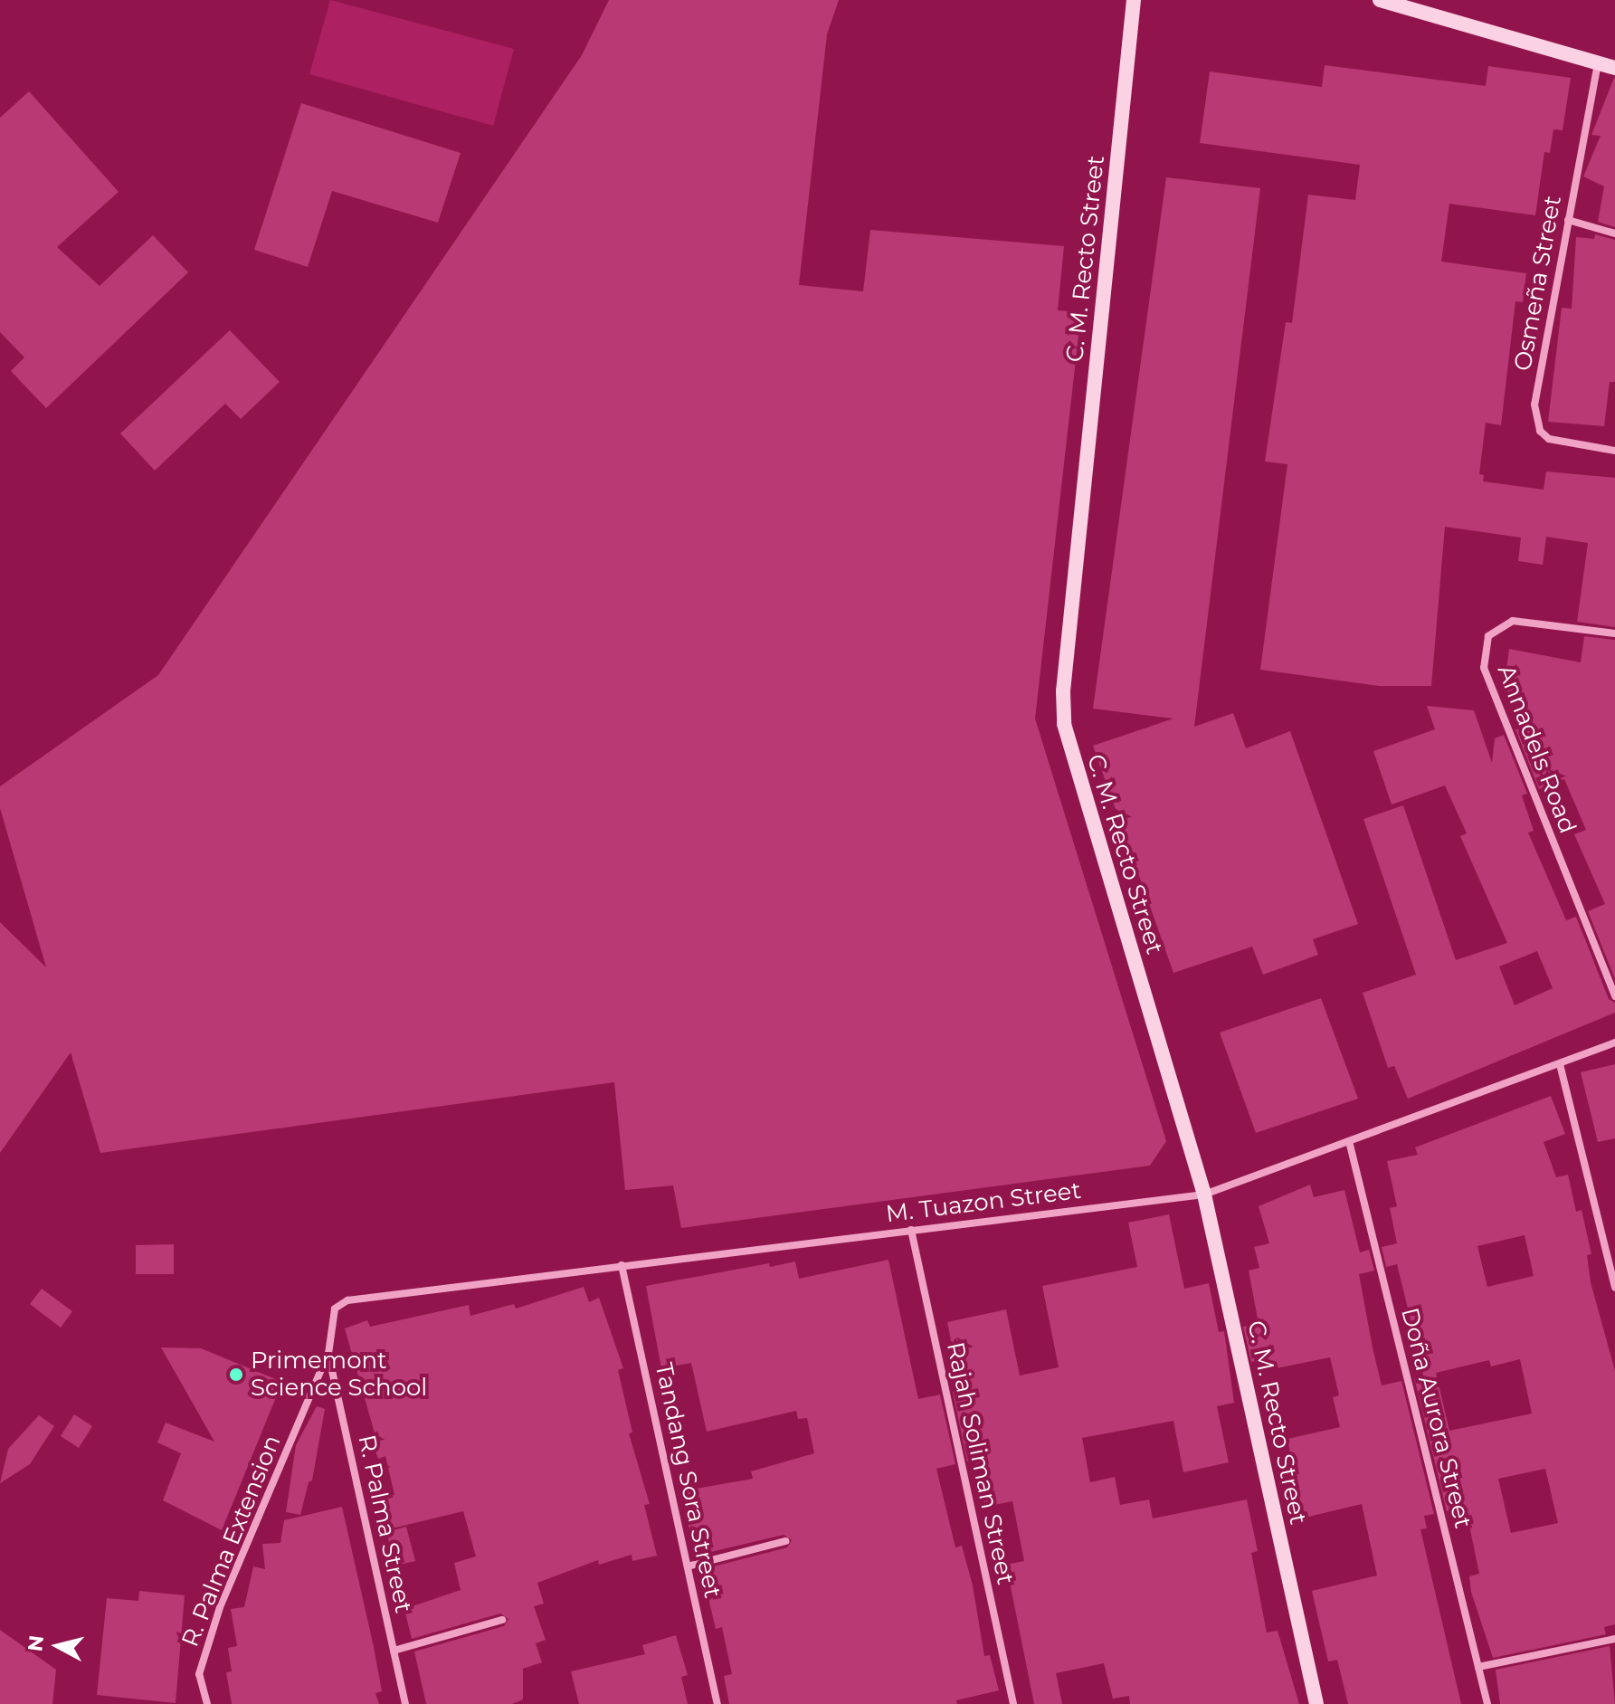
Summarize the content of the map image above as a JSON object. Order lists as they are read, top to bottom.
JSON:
{
  "streets": {
    "street": [
      "C. M. Recto Street",
      "Osmeña Street",
      "Annadels Road",
      "M. Tuazon Street",
      "Doña Aurora Street",
      "Rajah Soliman Street",
      "Tandang Sora Street",
      "R. Palma Street",
      "R. Palma Extension"
    ]
  },
  "crossings": [
    ["C. M. Recto Street", "M. Tuazon Street"],
    ["M. Tuazon Street", "Doña Aurora Street"],
    ["M. Tuazon Street", "Rajah Soliman Street"],
    ["M. Tuazon Street", "Tandang Sora Street"],
    ["M. Tuazon Street", "R. Palma Street"],
    ["R. Palma Street", "R. Palma Extension"]
  ],
  "places": ["Primemont Science School"],
  "north": "left"
}
